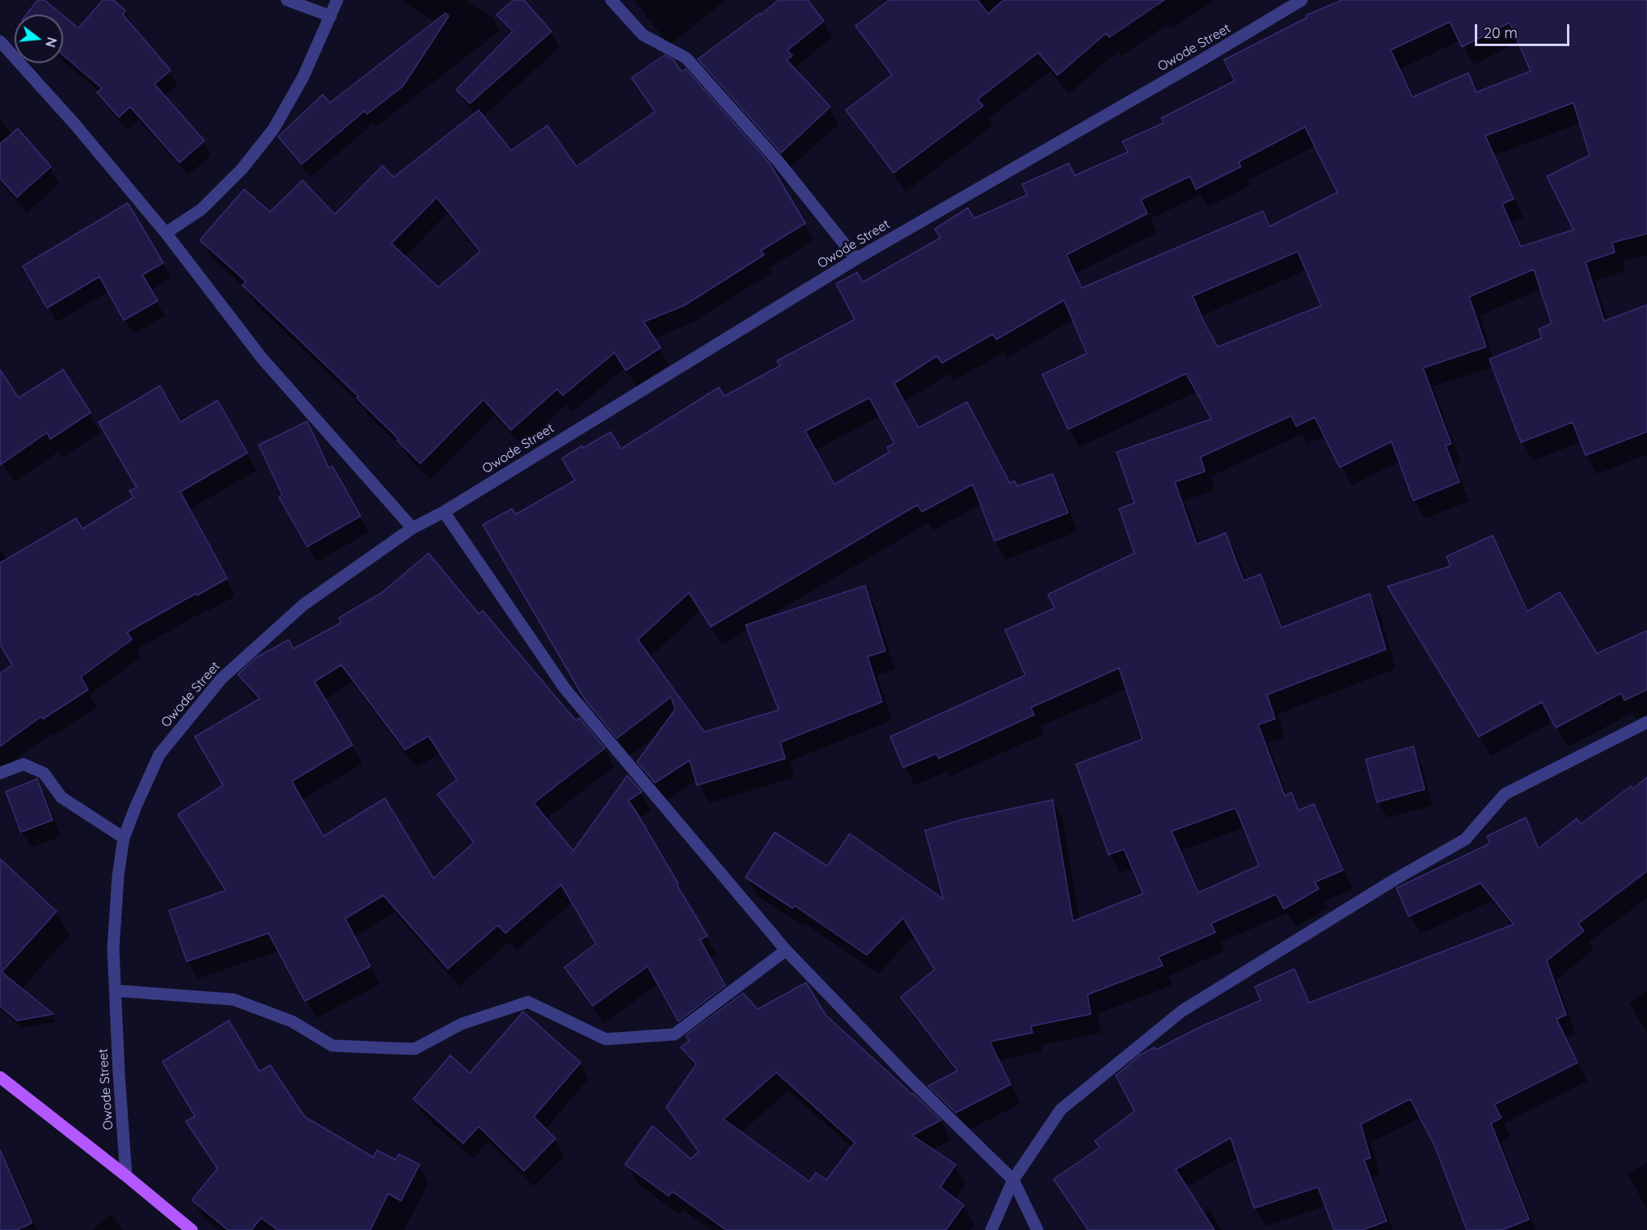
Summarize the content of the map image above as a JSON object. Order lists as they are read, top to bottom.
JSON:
{
  "streets": {
    "street": ["Owode Street"]
  },
  "scale_bar": "20 m",
  "north": "right"
}
